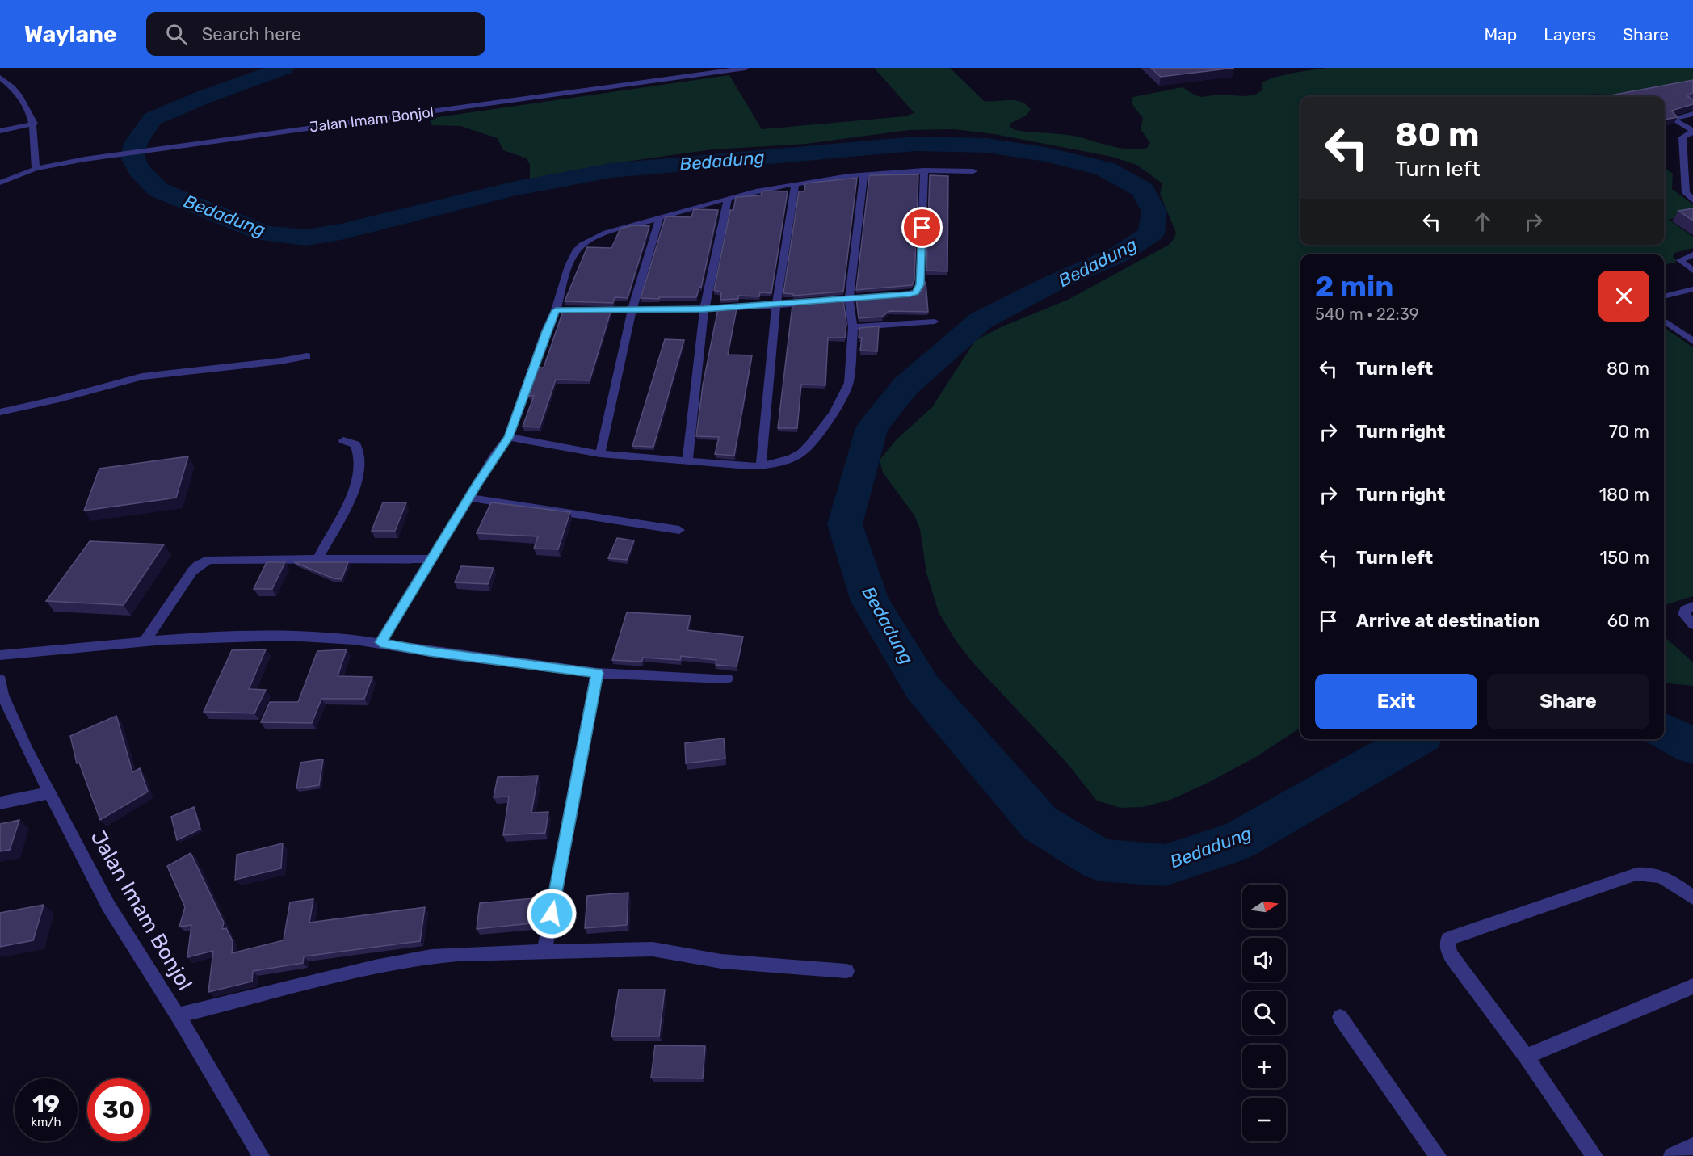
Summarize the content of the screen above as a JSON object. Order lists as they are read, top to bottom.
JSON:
{
  "streets": {
    "street": ["Jalan Imam Bonjol"]
  },
  "water": ["Bedadung"],
  "north": "right",
  "page": {
    "header": "Waylane",
    "search": "Search here",
    "nav": ["Map", "Layers", "Share"],
    "turn": ["80 m", "Turn left"],
    "heading": ["2 min", "540 m · 22:39"],
    "list": [
      {
        "name": "Turn left",
        "value": "80 m"
      },
      {
        "name": "Turn right",
        "value": "70 m"
      },
      {
        "name": "Turn right",
        "value": "180 m"
      },
      {
        "name": "Turn left",
        "value": "150 m"
      },
      {
        "name": "Arrive at destination",
        "value": "60 m"
      }
    ],
    "buttons": ["Exit", "Share"],
    "map_buttons": ["+", "−"],
    "speed": "19 km/h",
    "limit": "30"
  }
}
